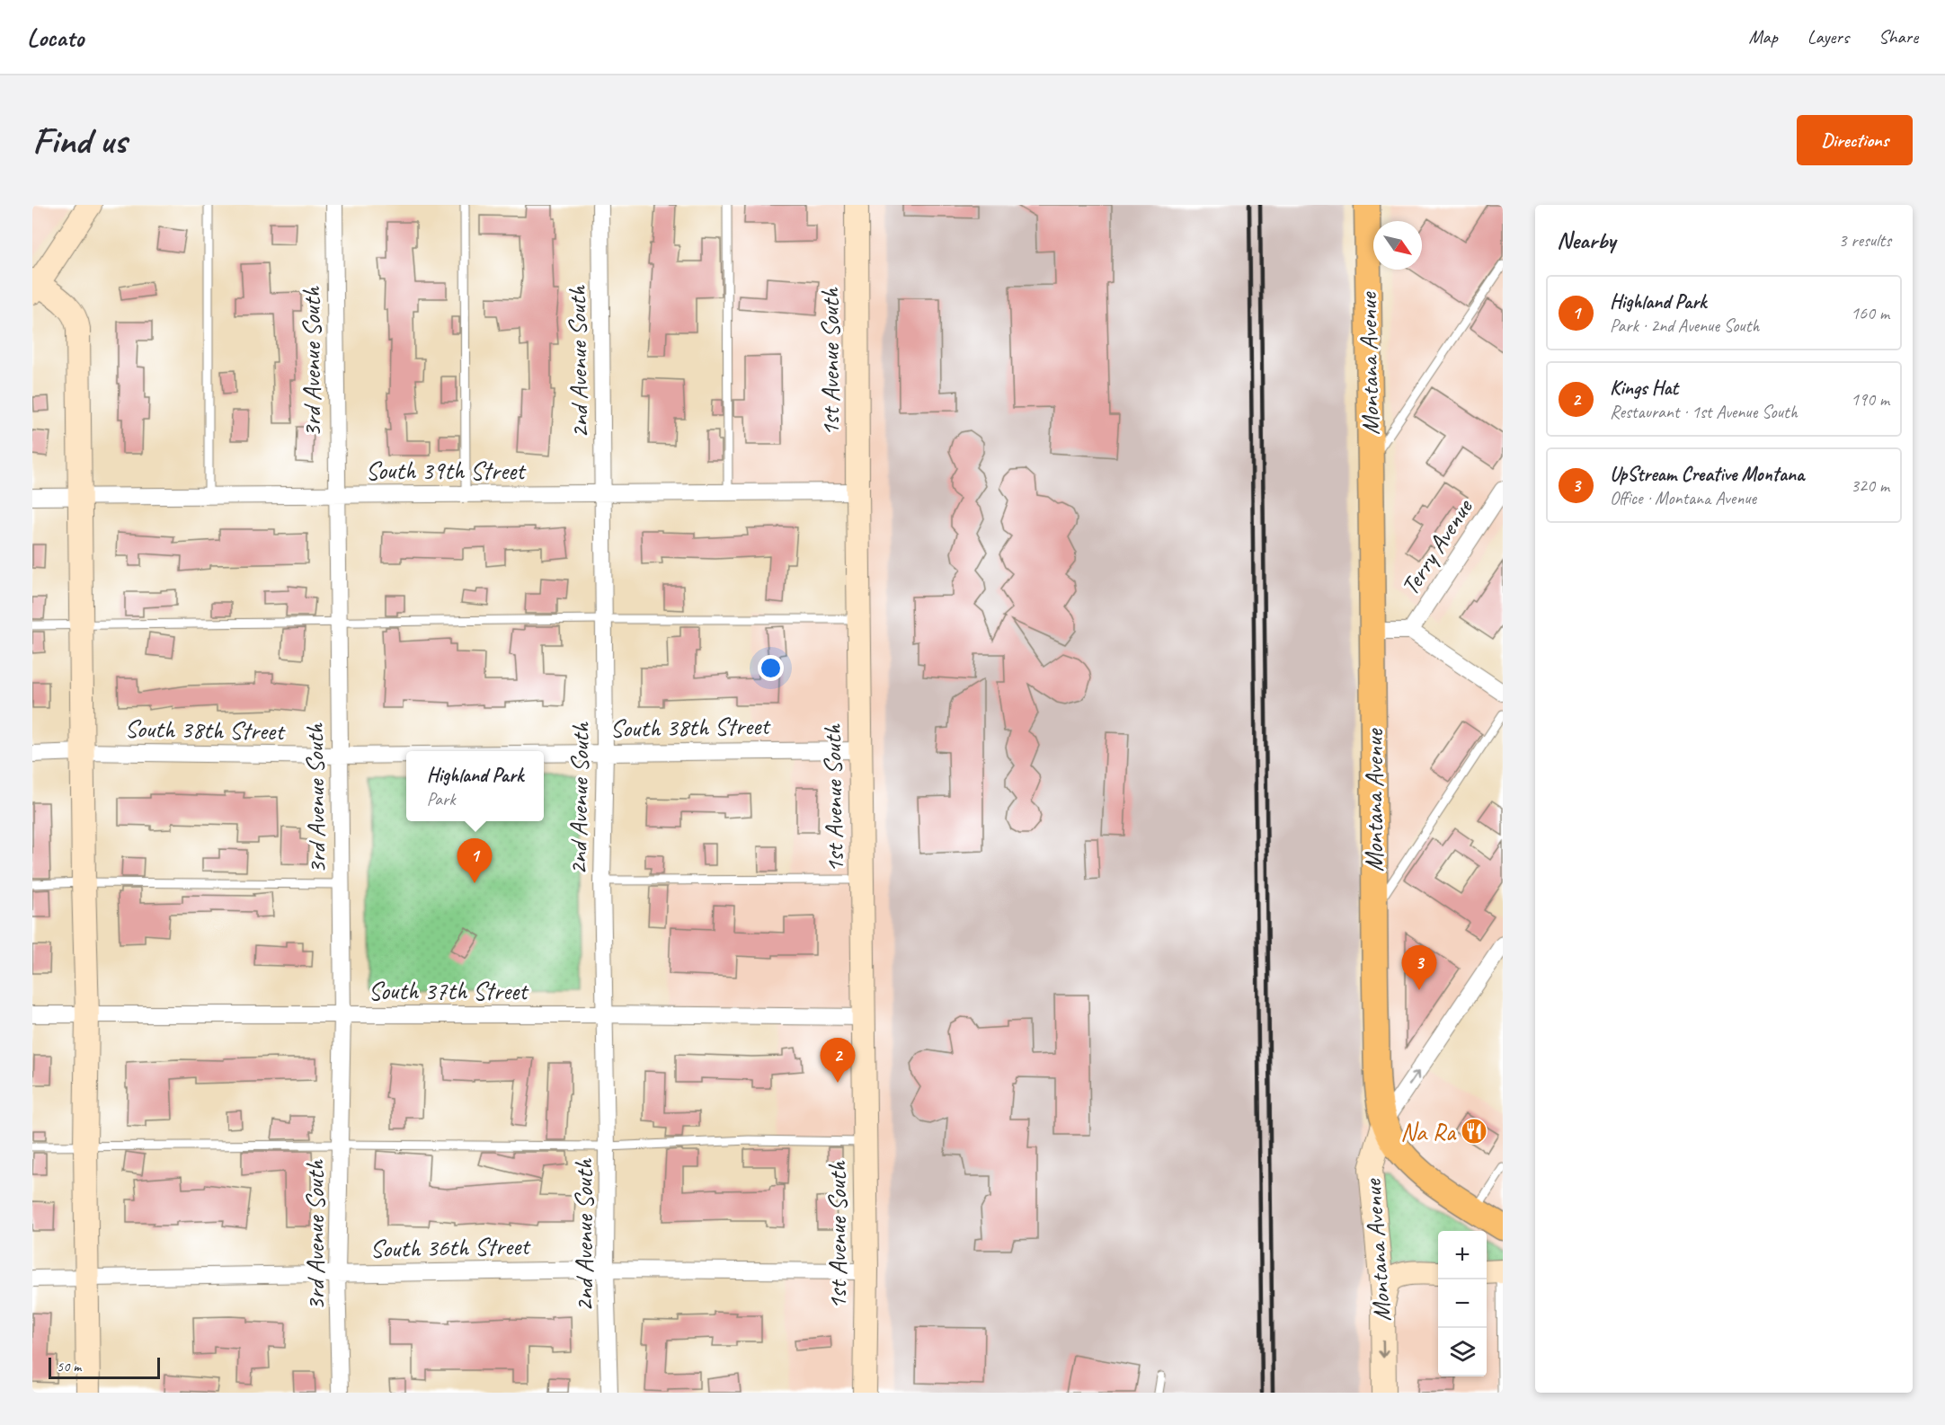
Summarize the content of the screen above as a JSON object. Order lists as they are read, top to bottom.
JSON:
{
  "streets": {
    "main road": ["Montana Avenue"],
    "street": [
      "3rd Avenue South",
      "2nd Avenue South",
      "1st Avenue South",
      "South 39th Street",
      "Terry Avenue",
      "South 38th Street",
      "South 37th Street",
      "South 36th Street"
    ]
  },
  "crossings": [
    ["3rd Avenue South", "South 39th Street"],
    ["3rd Avenue South", "South 38th Street"],
    ["3rd Avenue South", "South 37th Street"],
    ["3rd Avenue South", "South 36th Street"],
    ["2nd Avenue South", "South 39th Street"],
    ["2nd Avenue South", "South 38th Street"],
    ["2nd Avenue South", "South 37th Street"],
    ["2nd Avenue South", "South 36th Street"],
    ["1st Avenue South", "South 39th Street"],
    ["1st Avenue South", "South 38th Street"],
    ["1st Avenue South", "South 37th Street"],
    ["1st Avenue South", "South 36th Street"]
  ],
  "places": {
    "restaurant": ["Na Ra"]
  },
  "scale_bar": "50 m",
  "north": "bottom right",
  "page": {
    "header": "Locato",
    "nav": ["Map", "Layers", "Share"],
    "buttons": "Directions",
    "title": "Find us",
    "heading": ["Nearby", "3 results"],
    "list": [
      {
        "mark": "1",
        "name": "Highland Park",
        "note": "Park · 2nd Avenue South",
        "value": "160 m"
      },
      {
        "mark": "2",
        "name": "Kings Hat",
        "note": "Restaurant · 1st Avenue South",
        "value": "190 m"
      },
      {
        "mark": "3",
        "name": "UpStream Creative Montana",
        "note": "Office · Montana Avenue",
        "value": "320 m"
      }
    ],
    "popup": ["Highland Park", "Park"],
    "pins": ["1", "3", "2"],
    "map_buttons": ["+", "−"],
    "scale": "50 m"
  }
}
